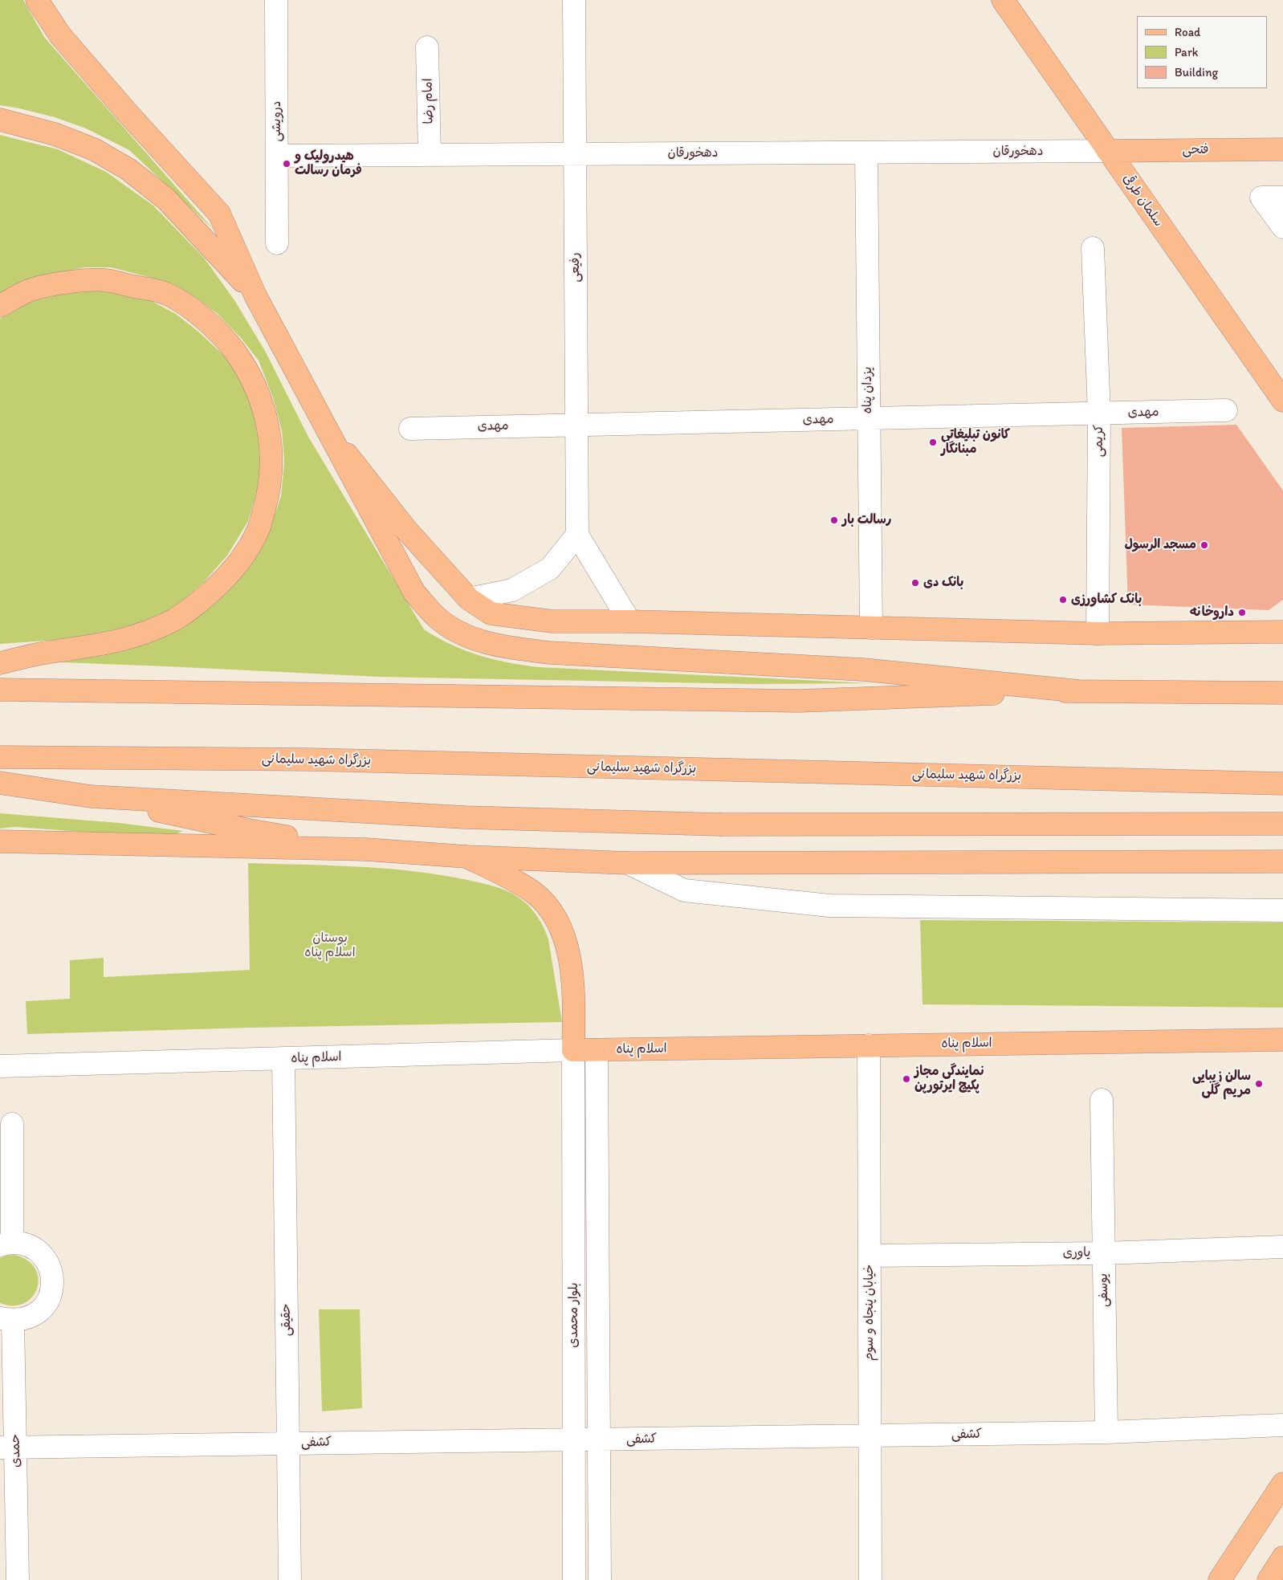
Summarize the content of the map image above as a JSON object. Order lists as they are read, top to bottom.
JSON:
{
  "streets": {
    "main road": [
      "فتحی",
      "سلمان طرقی",
      "بزرگراه شهید سلیمانی",
      "اسلام پناه"
    ],
    "street": [
      "امام رضا",
      "درویشی",
      "دهخورقان",
      "رفیعی",
      "یزدان پناه",
      "مهدی",
      "کریمی",
      "یاوری",
      "یوسفی",
      "خیابان پنجاه و سوم",
      "بلوار محمدی",
      "حقیقی",
      "کشفی",
      "حمدی"
    ]
  },
  "crossings": [
    ["امام رضا", "دهخورقان"],
    ["درویشی", "دهخورقان"],
    ["فتحی", "دهخورقان"],
    ["فتحی", "سلمان طرقی"],
    ["دهخورقان", "سلمان طرقی"],
    ["دهخورقان", "رفیعی"],
    ["دهخورقان", "یزدان پناه"],
    ["رفیعی", "مهدی"],
    ["یزدان پناه", "مهدی"],
    ["مهدی", "کریمی"],
    ["اسلام پناه", "خیابان پنجاه و سوم"],
    ["اسلام پناه", "بلوار محمدی"],
    ["اسلام پناه", "حقیقی"],
    ["یاوری", "یوسفی"],
    ["یاوری", "خیابان پنجاه و سوم"],
    ["یوسفی", "کشفی"],
    ["خیابان پنجاه و سوم", "کشفی"],
    ["بلوار محمدی", "کشفی"],
    ["حقیقی", "کشفی"],
    ["کشفی", "حمدی"]
  ],
  "parks": ["بوستان اسلام پناه"],
  "places": [
    "هیدرولیک و فرمان رسالت",
    "کانون تبلیغاتی مبنانگار",
    "رسالت بار",
    "مسجد الرسول",
    "بانک دی",
    "بانک کشاورزی",
    "داروخانه",
    "نمایندگی مجاز پکیج ایرتورپن",
    "سالن زیبایی مریم گلی"
  ],
  "legend": ["Road", "Park", "Building"]
}
